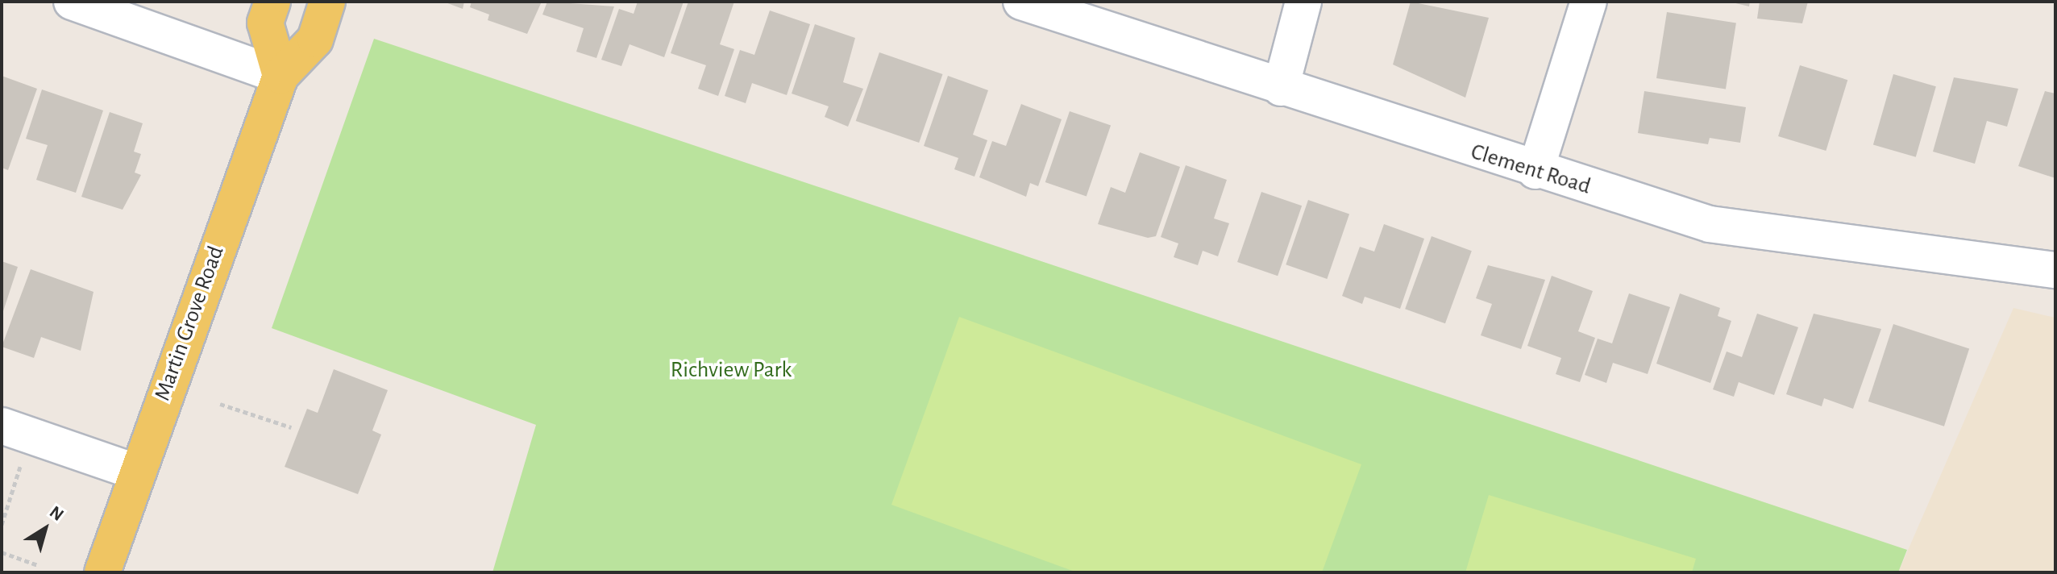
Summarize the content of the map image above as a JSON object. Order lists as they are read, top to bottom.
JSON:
{
  "streets": {
    "main road": ["Martin Grove Road"],
    "street": ["Clement Road"]
  },
  "parks": ["Richview Park"],
  "north": "top right"
}
